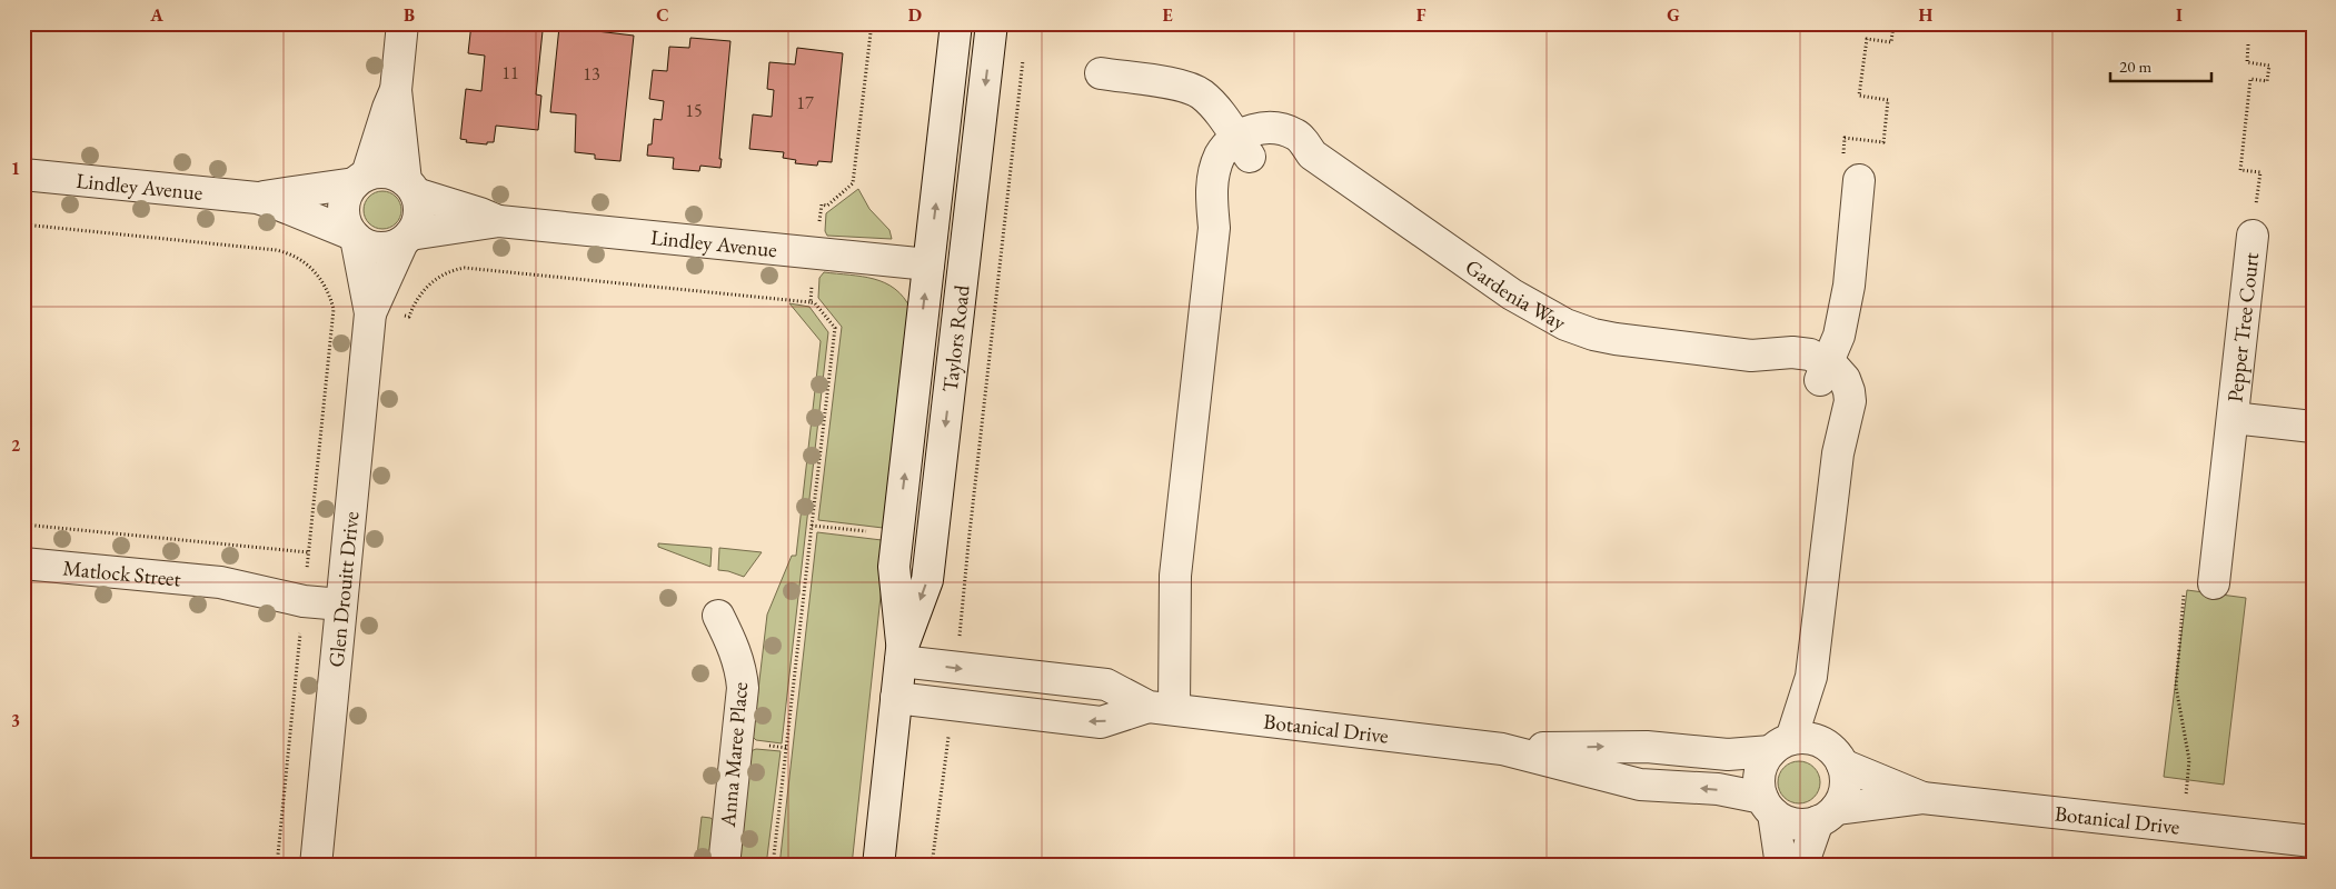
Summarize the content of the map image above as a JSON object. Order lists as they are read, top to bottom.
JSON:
{
  "streets": {
    "street": [
      "Lindley Avenue",
      "Gardenia Way",
      "Pepper Tree Court",
      "Taylors Road",
      "Matlock Street",
      "Glen Drouitt Drive",
      "Botanical Drive",
      "Anna Maree Place"
    ]
  },
  "crossings": [
    ["Lindley Avenue", "Taylors Road"],
    ["Lindley Avenue", "Glen Drouitt Drive"],
    ["Gardenia Way", "Botanical Drive"],
    ["Taylors Road", "Botanical Drive"],
    ["Matlock Street", "Glen Drouitt Drive"]
  ],
  "house_numbers": [
    "11",
    "13",
    "17",
    "15"
  ],
  "scale_bar": "20 m",
  "grid": {
    "columns": [
      "A",
      "B",
      "C",
      "D",
      "E",
      "F",
      "G",
      "H",
      "I"
    ],
    "rows": ["1", "2", "3"]
  }
}
